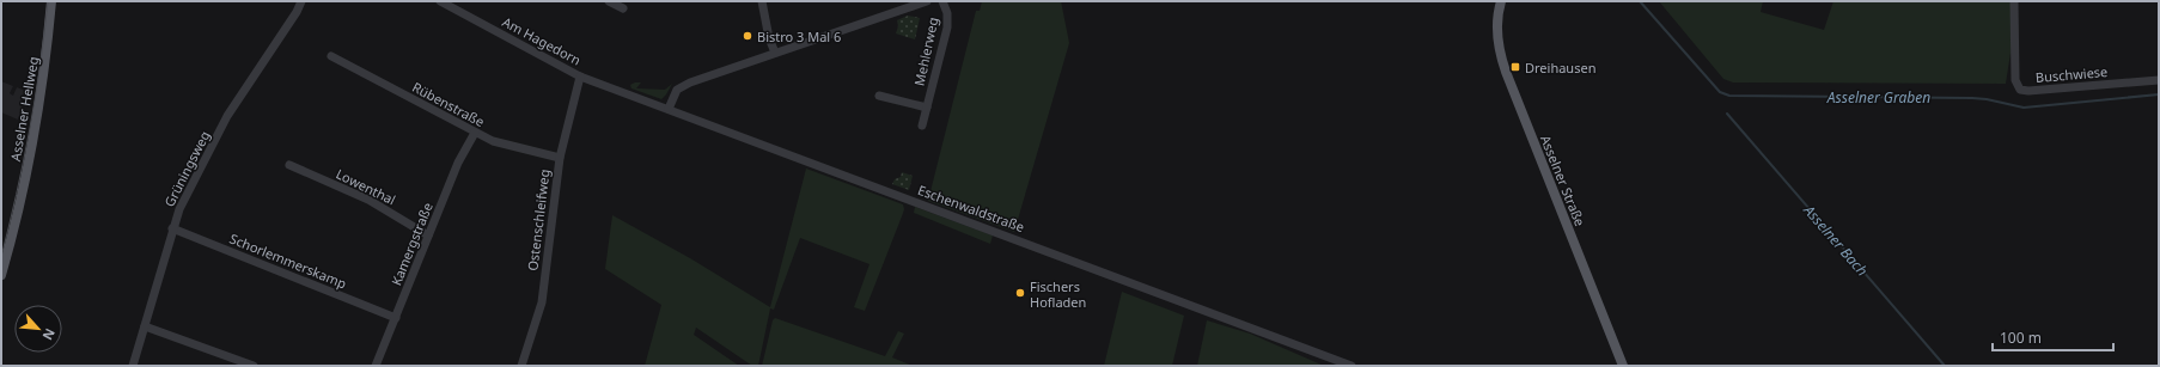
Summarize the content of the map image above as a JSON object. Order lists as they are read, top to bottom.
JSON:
{
  "streets": {
    "main road": ["Asselner Hellweg", "Asselner Straße"],
    "street": [
      "Am Hagedorn",
      "Mehlerweg",
      "Buschwiese",
      "Rübenstraße",
      "Grüningsweg",
      "Lowenthal",
      "Eschenwaldstraße",
      "Ostenschleifweg",
      "Kamergstraße",
      "Schorlemmerskamp"
    ]
  },
  "crossings": [
    ["Am Hagedorn", "Eschenwaldstraße"],
    ["Am Hagedorn", "Ostenschleifweg"],
    ["Rübenstraße", "Ostenschleifweg"],
    ["Rübenstraße", "Kamergstraße"],
    ["Grüningsweg", "Schorlemmerskamp"],
    ["Lowenthal", "Kamergstraße"],
    ["Eschenwaldstraße", "Ostenschleifweg"],
    ["Kamergstraße", "Schorlemmerskamp"]
  ],
  "water": ["Asselner Graben", "Asselner Bach"],
  "places": {
    "other": ["Bistro 3 Mal 6", "Fischers Hofladen"],
    "transit": ["Dreihausen"]
  },
  "scale_bar": "100 m",
  "north": "bottom right"
}
